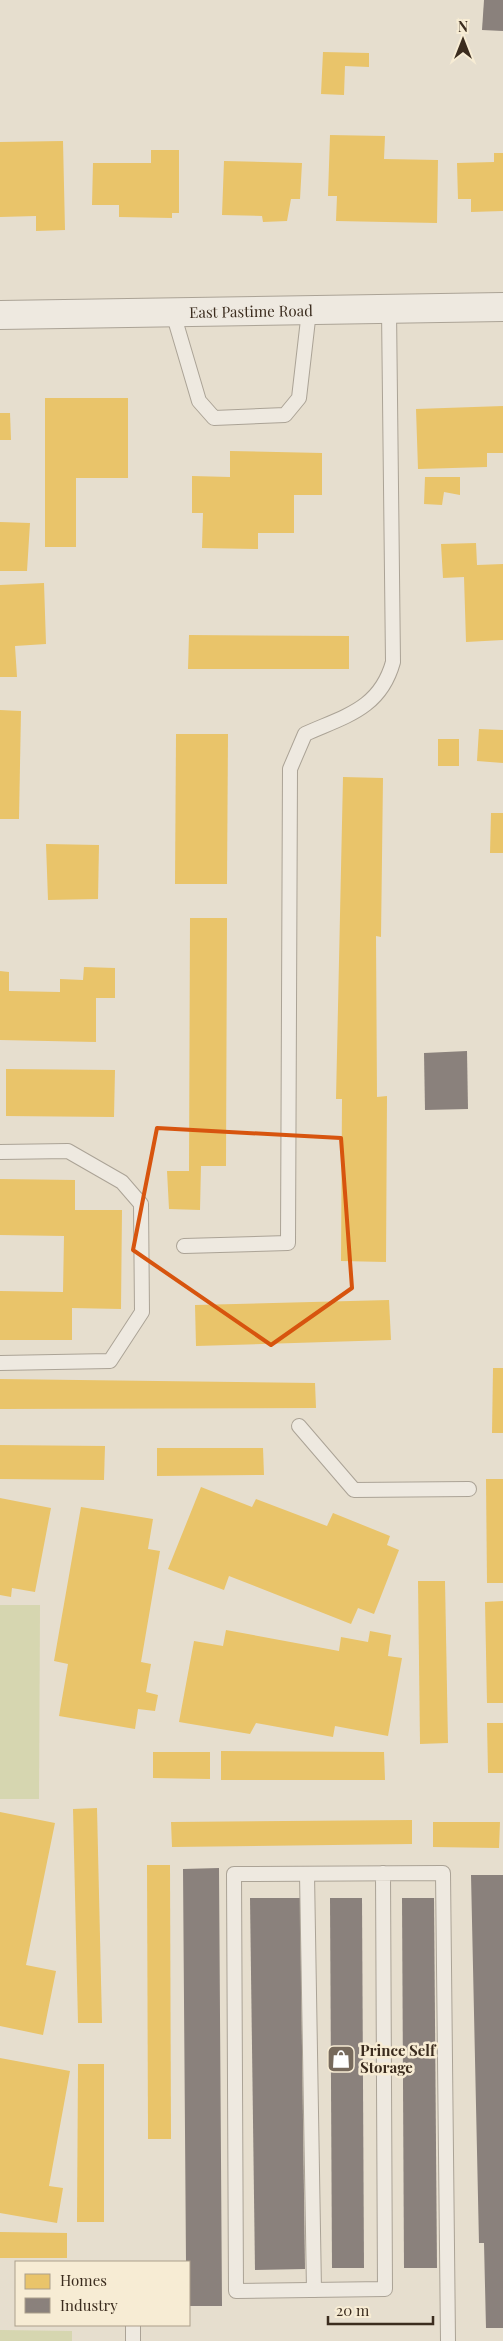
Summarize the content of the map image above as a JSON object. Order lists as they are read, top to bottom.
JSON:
{
  "streets": {
    "street": ["East Pastime Road"]
  },
  "places": {
    "shop": ["Prince Self Storage"]
  },
  "legend": ["Homes", "Industry"],
  "scale_bar": "20 m",
  "north": "top"
}
